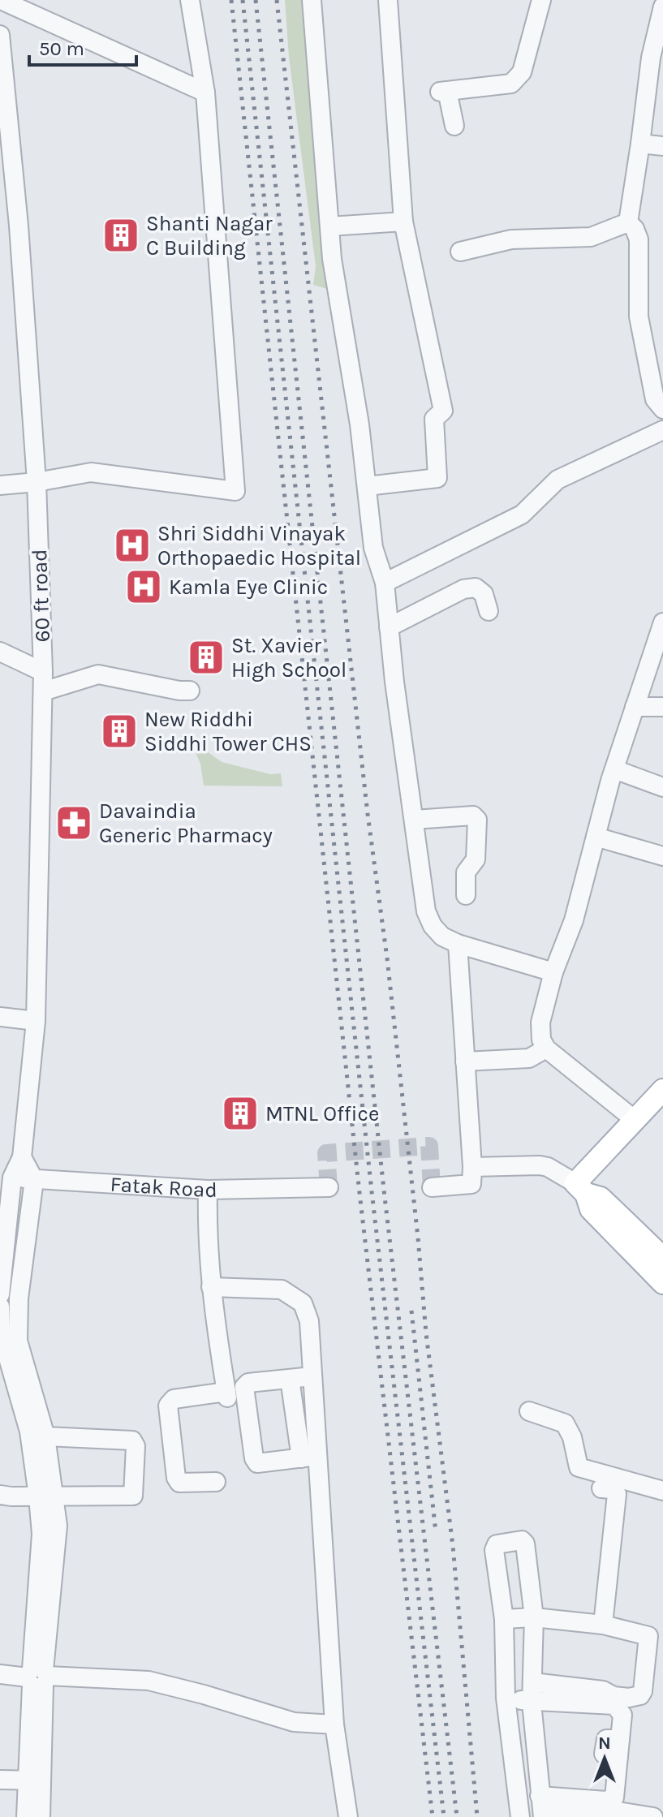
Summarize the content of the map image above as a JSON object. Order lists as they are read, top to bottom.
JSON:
{
  "streets": {
    "street": ["60 ft road", "Fatak Road"]
  },
  "places": {
    "building": [
      "Shanti Nagar C Building",
      "St. Xavier High School",
      "New Riddhi Siddhi Tower CHS",
      "MTNL Office"
    ],
    "hospital": ["Shri Siddhi Vinayak Orthopaedic Hospital", "Kamla Eye Clinic"],
    "pharmacy": ["Davaindia Generic Pharmacy"]
  },
  "scale_bar": "50 m",
  "north": "top"
}
